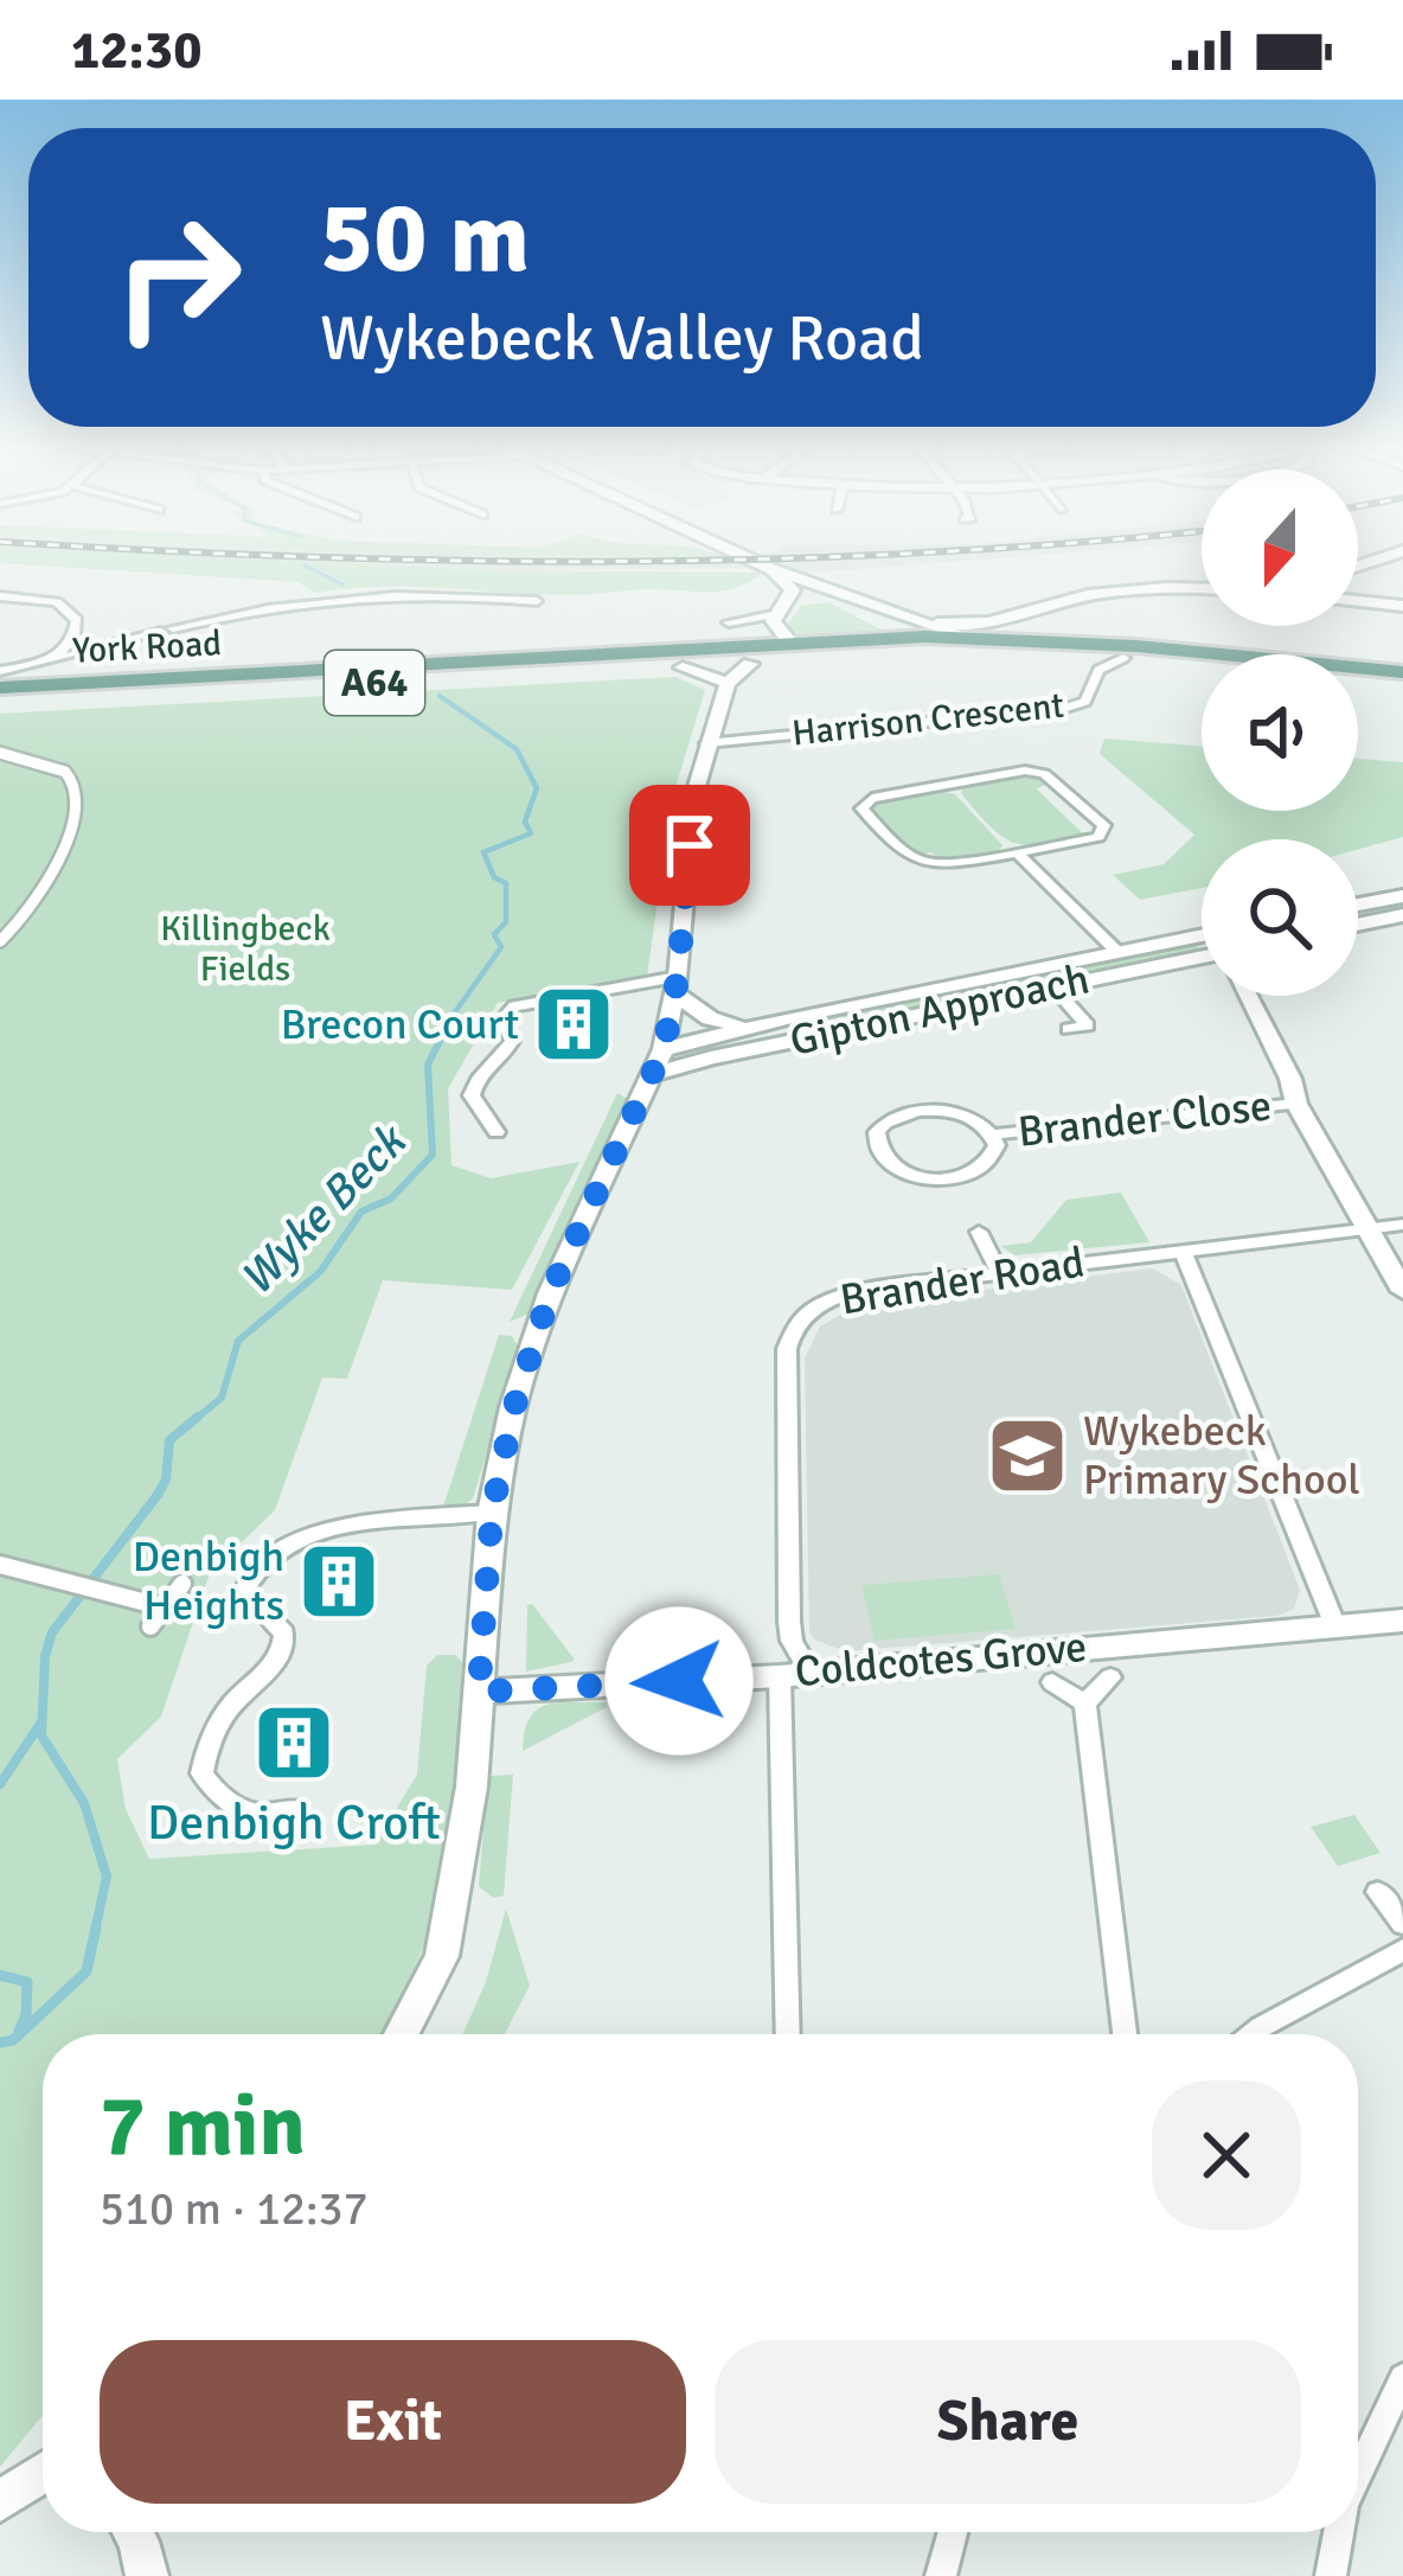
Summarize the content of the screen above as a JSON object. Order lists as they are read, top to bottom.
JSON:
{
  "streets": {
    "highway": ["York Road", "A64"],
    "street": [
      "Harrison Crescent",
      "Gipton Approach",
      "Brander Close",
      "Brander Road",
      "Coldcotes Grove"
    ]
  },
  "crossings": [
    ["York Road", "Harrison Crescent"],
    ["Brander Road", "Coldcotes Grove"]
  ],
  "water": ["Wyke Beck"],
  "parks": ["Killingbeck Fields"],
  "places": {
    "building": ["Brecon Court", "Denbigh Heights", "Denbigh Croft"],
    "school or university": ["Wykebeck Primary School"]
  },
  "north": "bottom",
  "page": {
    "status": "12:30",
    "turn": ["50 m", "Wykebeck Valley Road"],
    "heading": ["7 min", "510 m · 12:37"],
    "buttons": ["Exit", "Share"]
  }
}
